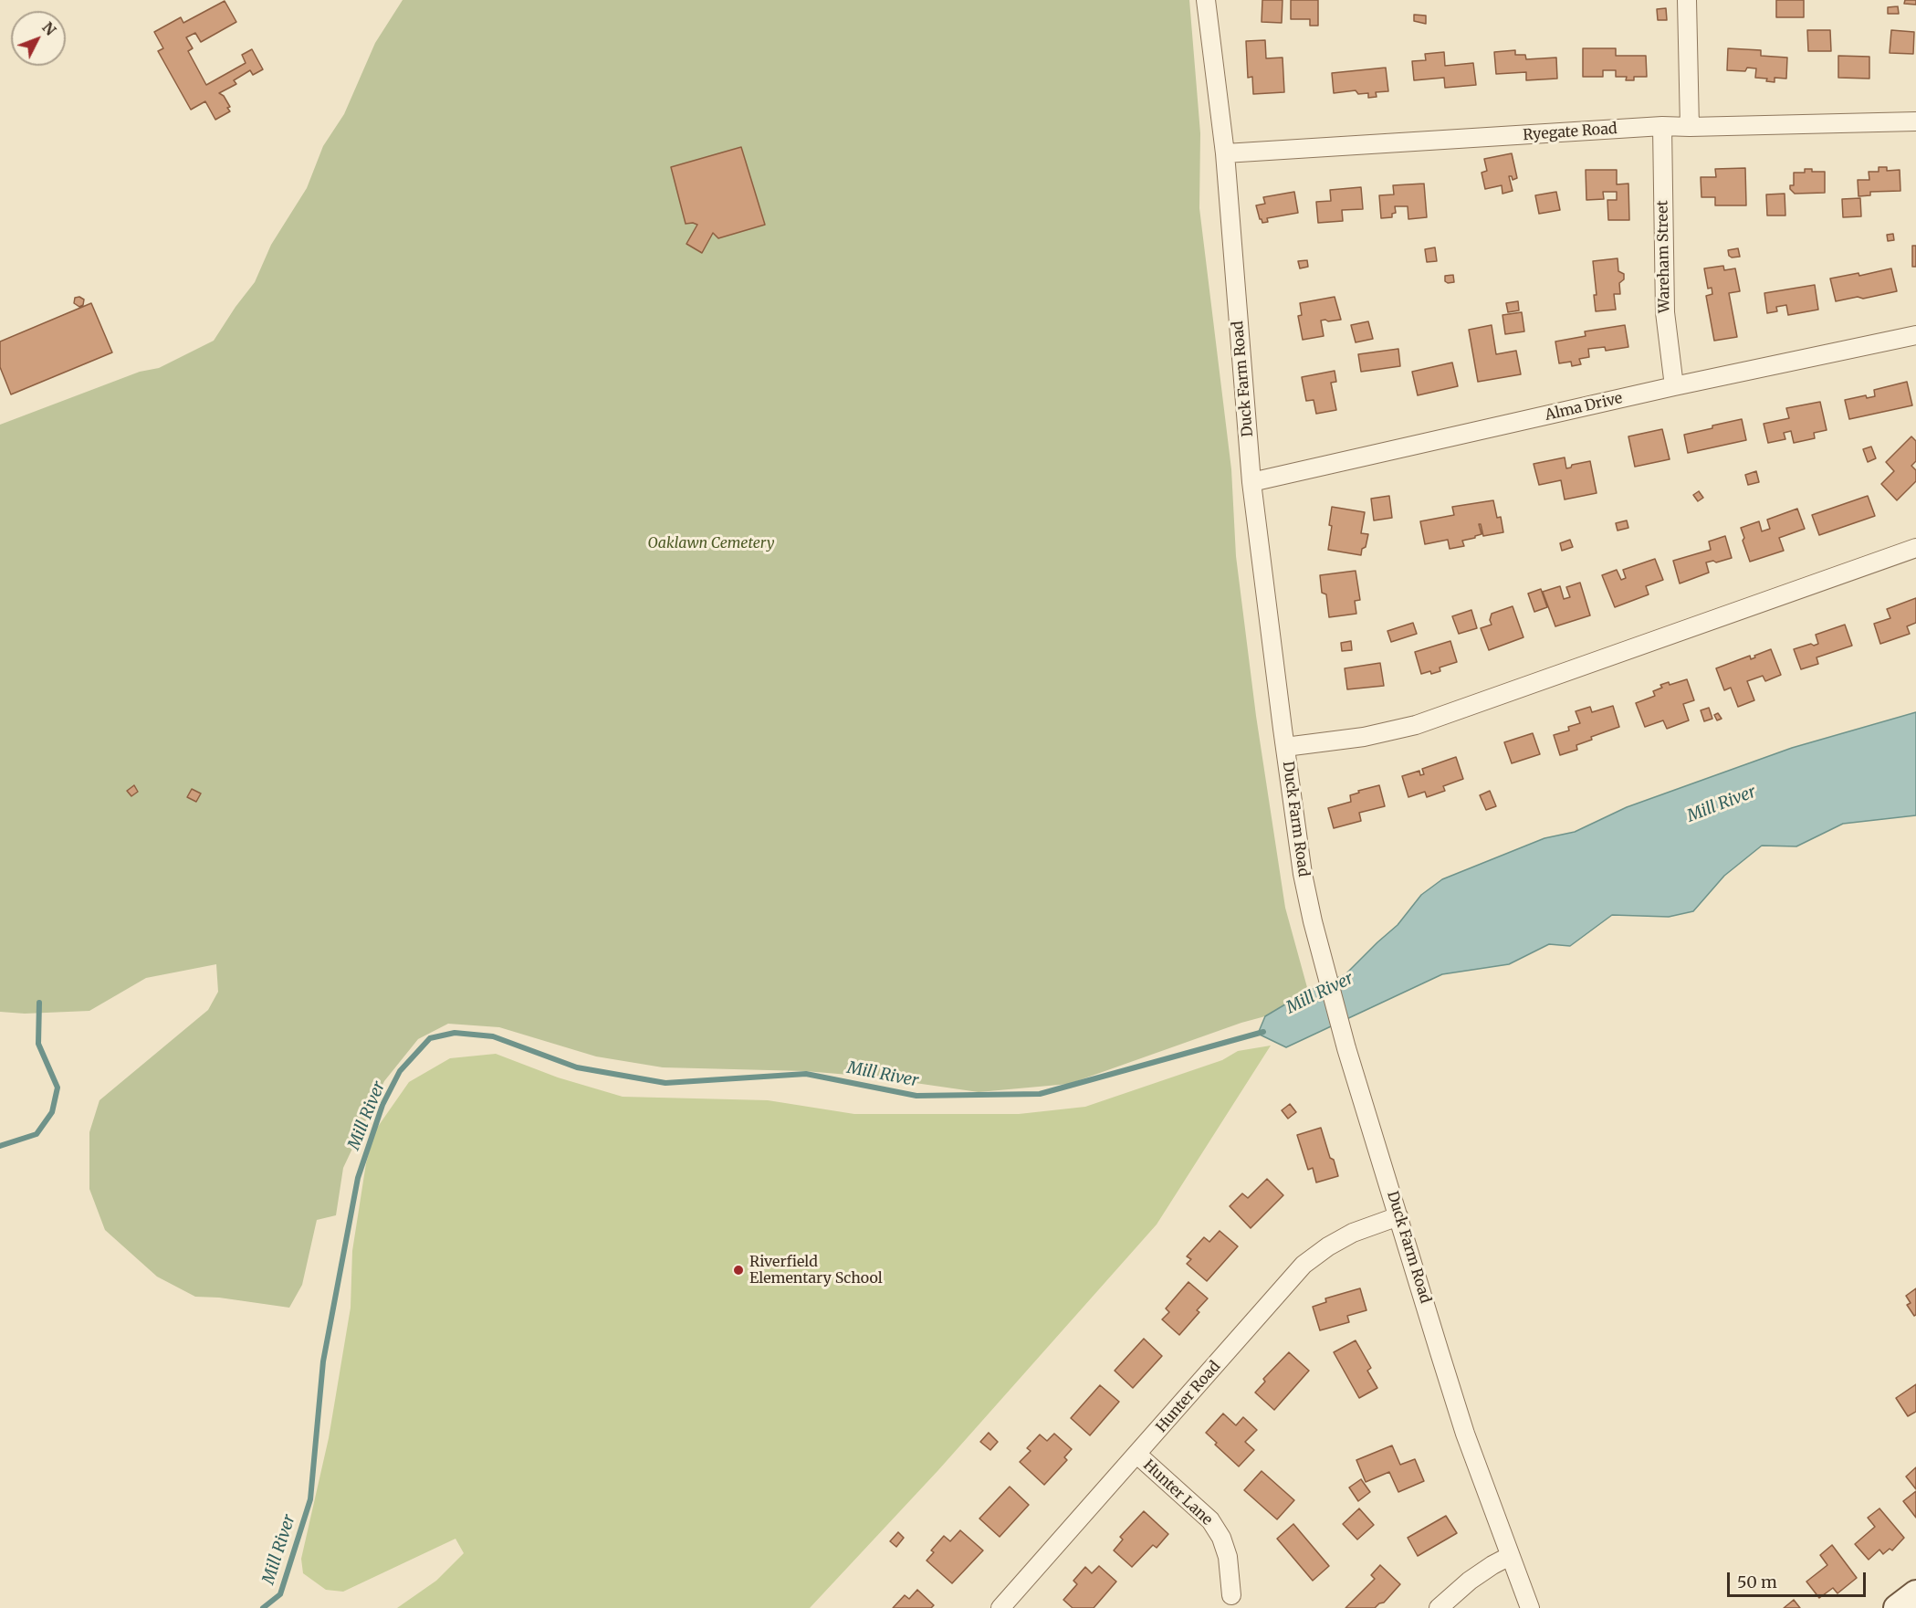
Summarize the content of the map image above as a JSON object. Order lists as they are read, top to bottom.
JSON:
{
  "streets": {
    "street": [
      "Ryegate Road",
      "Wareham Street",
      "Duck Farm Road",
      "Alma Drive",
      "Hunter Road",
      "Hunter Lane"
    ]
  },
  "crossings": [
    ["Ryegate Road", "Wareham Street"],
    ["Ryegate Road", "Duck Farm Road"],
    ["Wareham Street", "Alma Drive"],
    ["Duck Farm Road", "Alma Drive"],
    ["Duck Farm Road", "Hunter Road"],
    ["Hunter Road", "Hunter Lane"]
  ],
  "water": ["Mill River"],
  "parks": ["Oaklawn Cemetery"],
  "places": ["Riverfield Elementary School"],
  "scale_bar": "50 m",
  "north": "top right"
}
